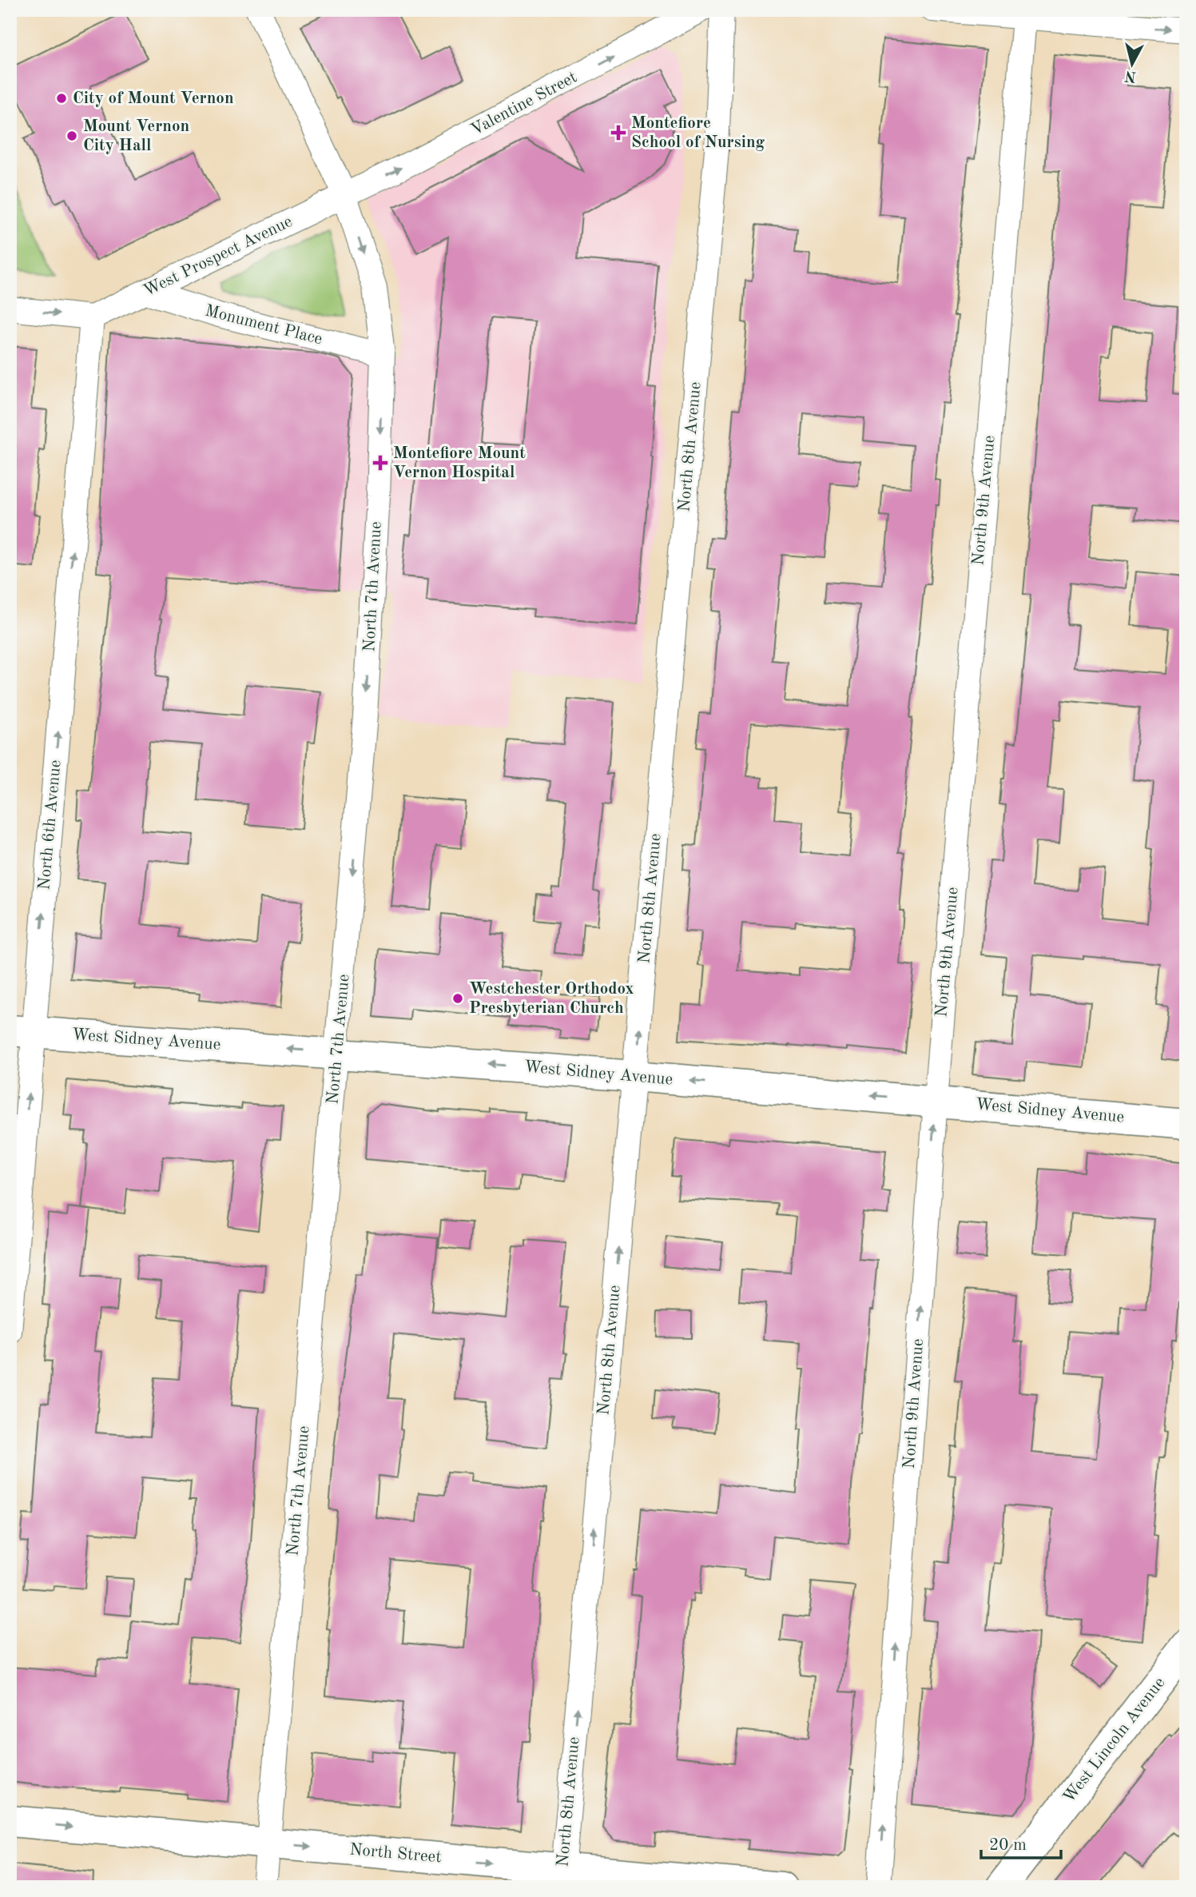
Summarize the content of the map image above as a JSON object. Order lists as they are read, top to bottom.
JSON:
{
  "streets": {
    "street": [
      "Valentine Street",
      "West Prospect Avenue",
      "Monument Place",
      "North 8th Avenue",
      "North 9th Avenue",
      "North 7th Avenue",
      "North 6th Avenue",
      "West Sidney Avenue",
      "West Lincoln Avenue",
      "North Street"
    ]
  },
  "crossings": [
    ["Valentine Street", "West Prospect Avenue"],
    ["Valentine Street", "North 7th Avenue"],
    ["West Prospect Avenue", "Monument Place"],
    ["West Prospect Avenue", "North 7th Avenue"],
    ["West Prospect Avenue", "North 6th Avenue"],
    ["Monument Place", "North 7th Avenue"],
    ["North 8th Avenue", "West Sidney Avenue"],
    ["North 8th Avenue", "North Street"],
    ["North 9th Avenue", "West Sidney Avenue"],
    ["North 7th Avenue", "West Sidney Avenue"],
    ["North 7th Avenue", "North Street"],
    ["North 6th Avenue", "West Sidney Avenue"]
  ],
  "one_way": [
    "Valentine Street",
    "North 8th Avenue",
    "North 9th Avenue",
    "North 7th Avenue",
    "North 6th Avenue",
    "West Sidney Avenue",
    "North Street"
  ],
  "places": {
    "other": ["City of Mount Vernon", "Mount Vernon City Hall", "Westchester Orthodox Presbyterian Church"],
    "health": ["Montefiore School of Nursing", "Montefiore Mount Vernon Hospital"]
  },
  "scale_bar": "20 m",
  "north": "bottom"
}
